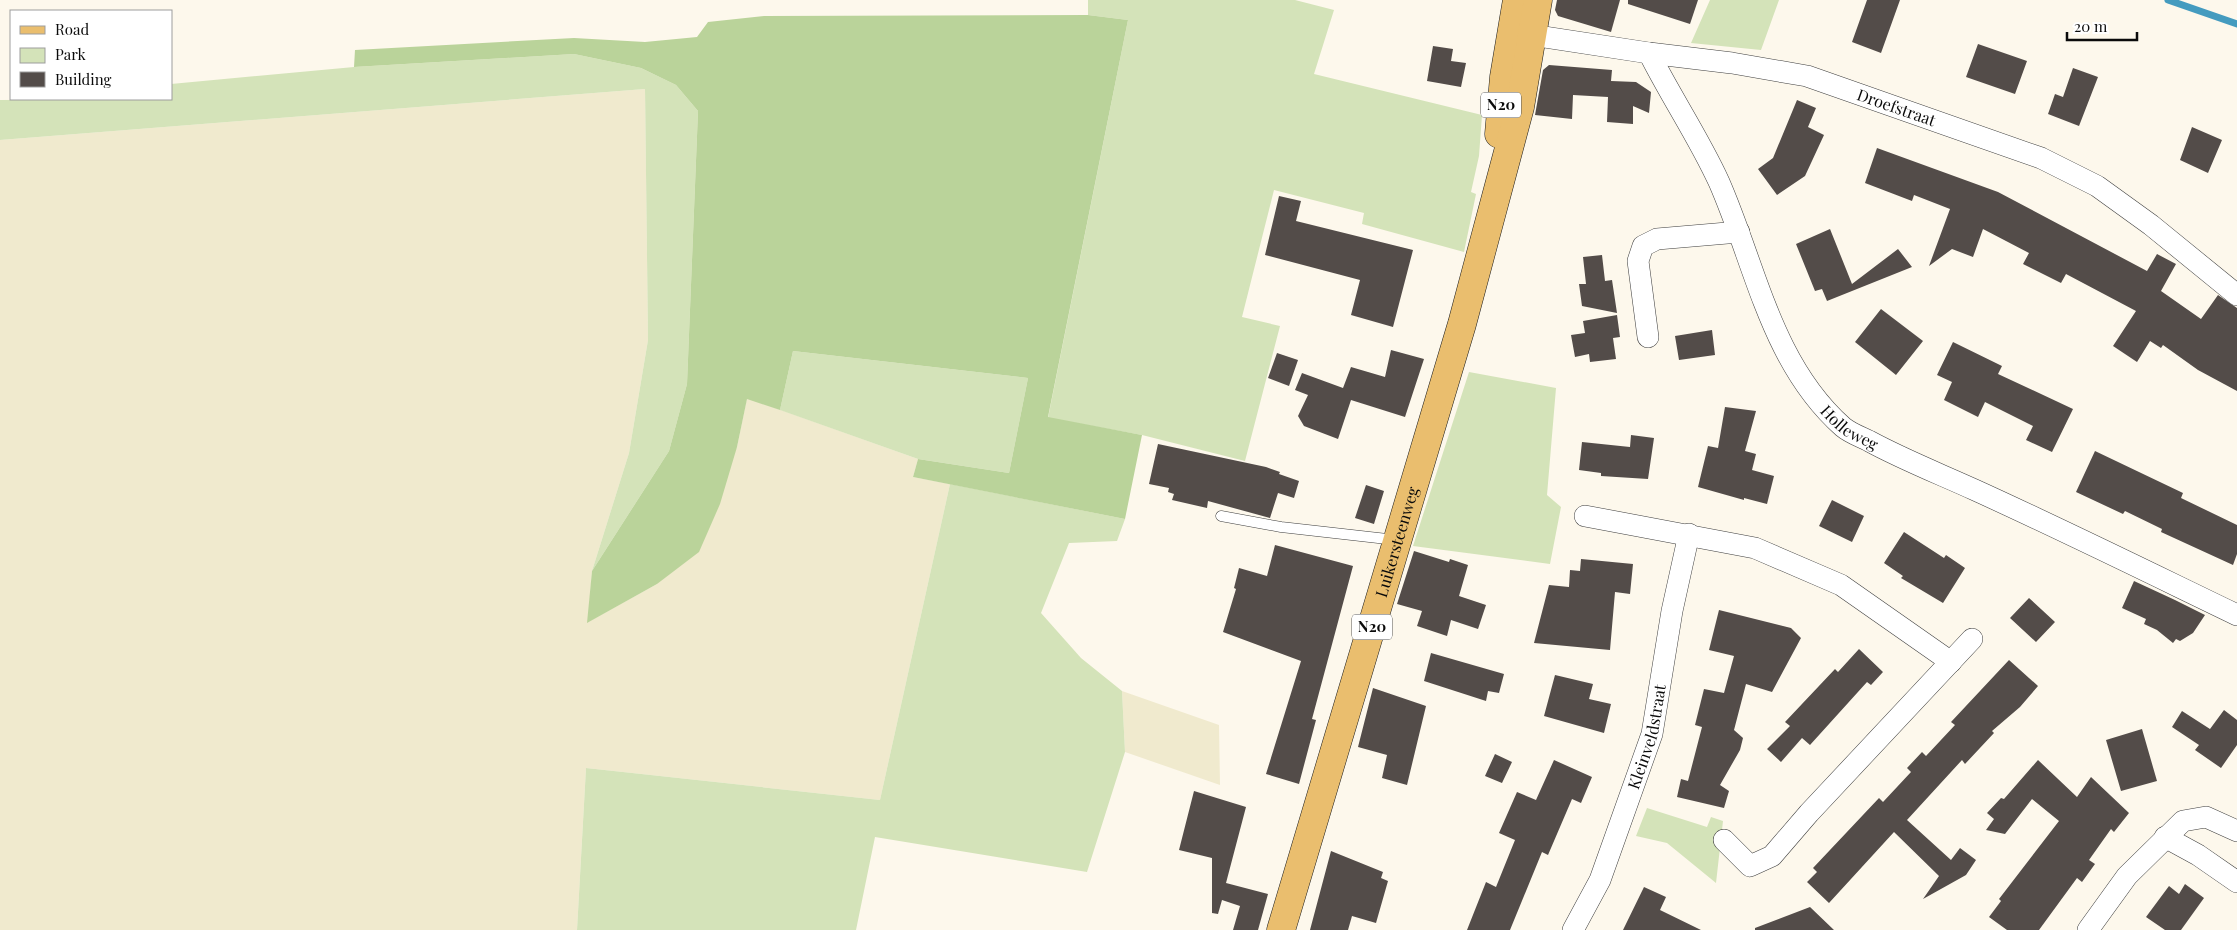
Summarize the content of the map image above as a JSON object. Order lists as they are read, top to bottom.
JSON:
{
  "streets": {
    "main road": ["N20", "Luikersteenweg"],
    "street": ["Droefstraat", "Holleweg", "Kleinveldstraat"]
  },
  "crossings": [
    ["Droefstraat", "Holleweg"],
    ["Droefstraat", "Luikersteenweg"]
  ],
  "legend": ["Road", "Park", "Building"],
  "scale_bar": "20 m"
}
